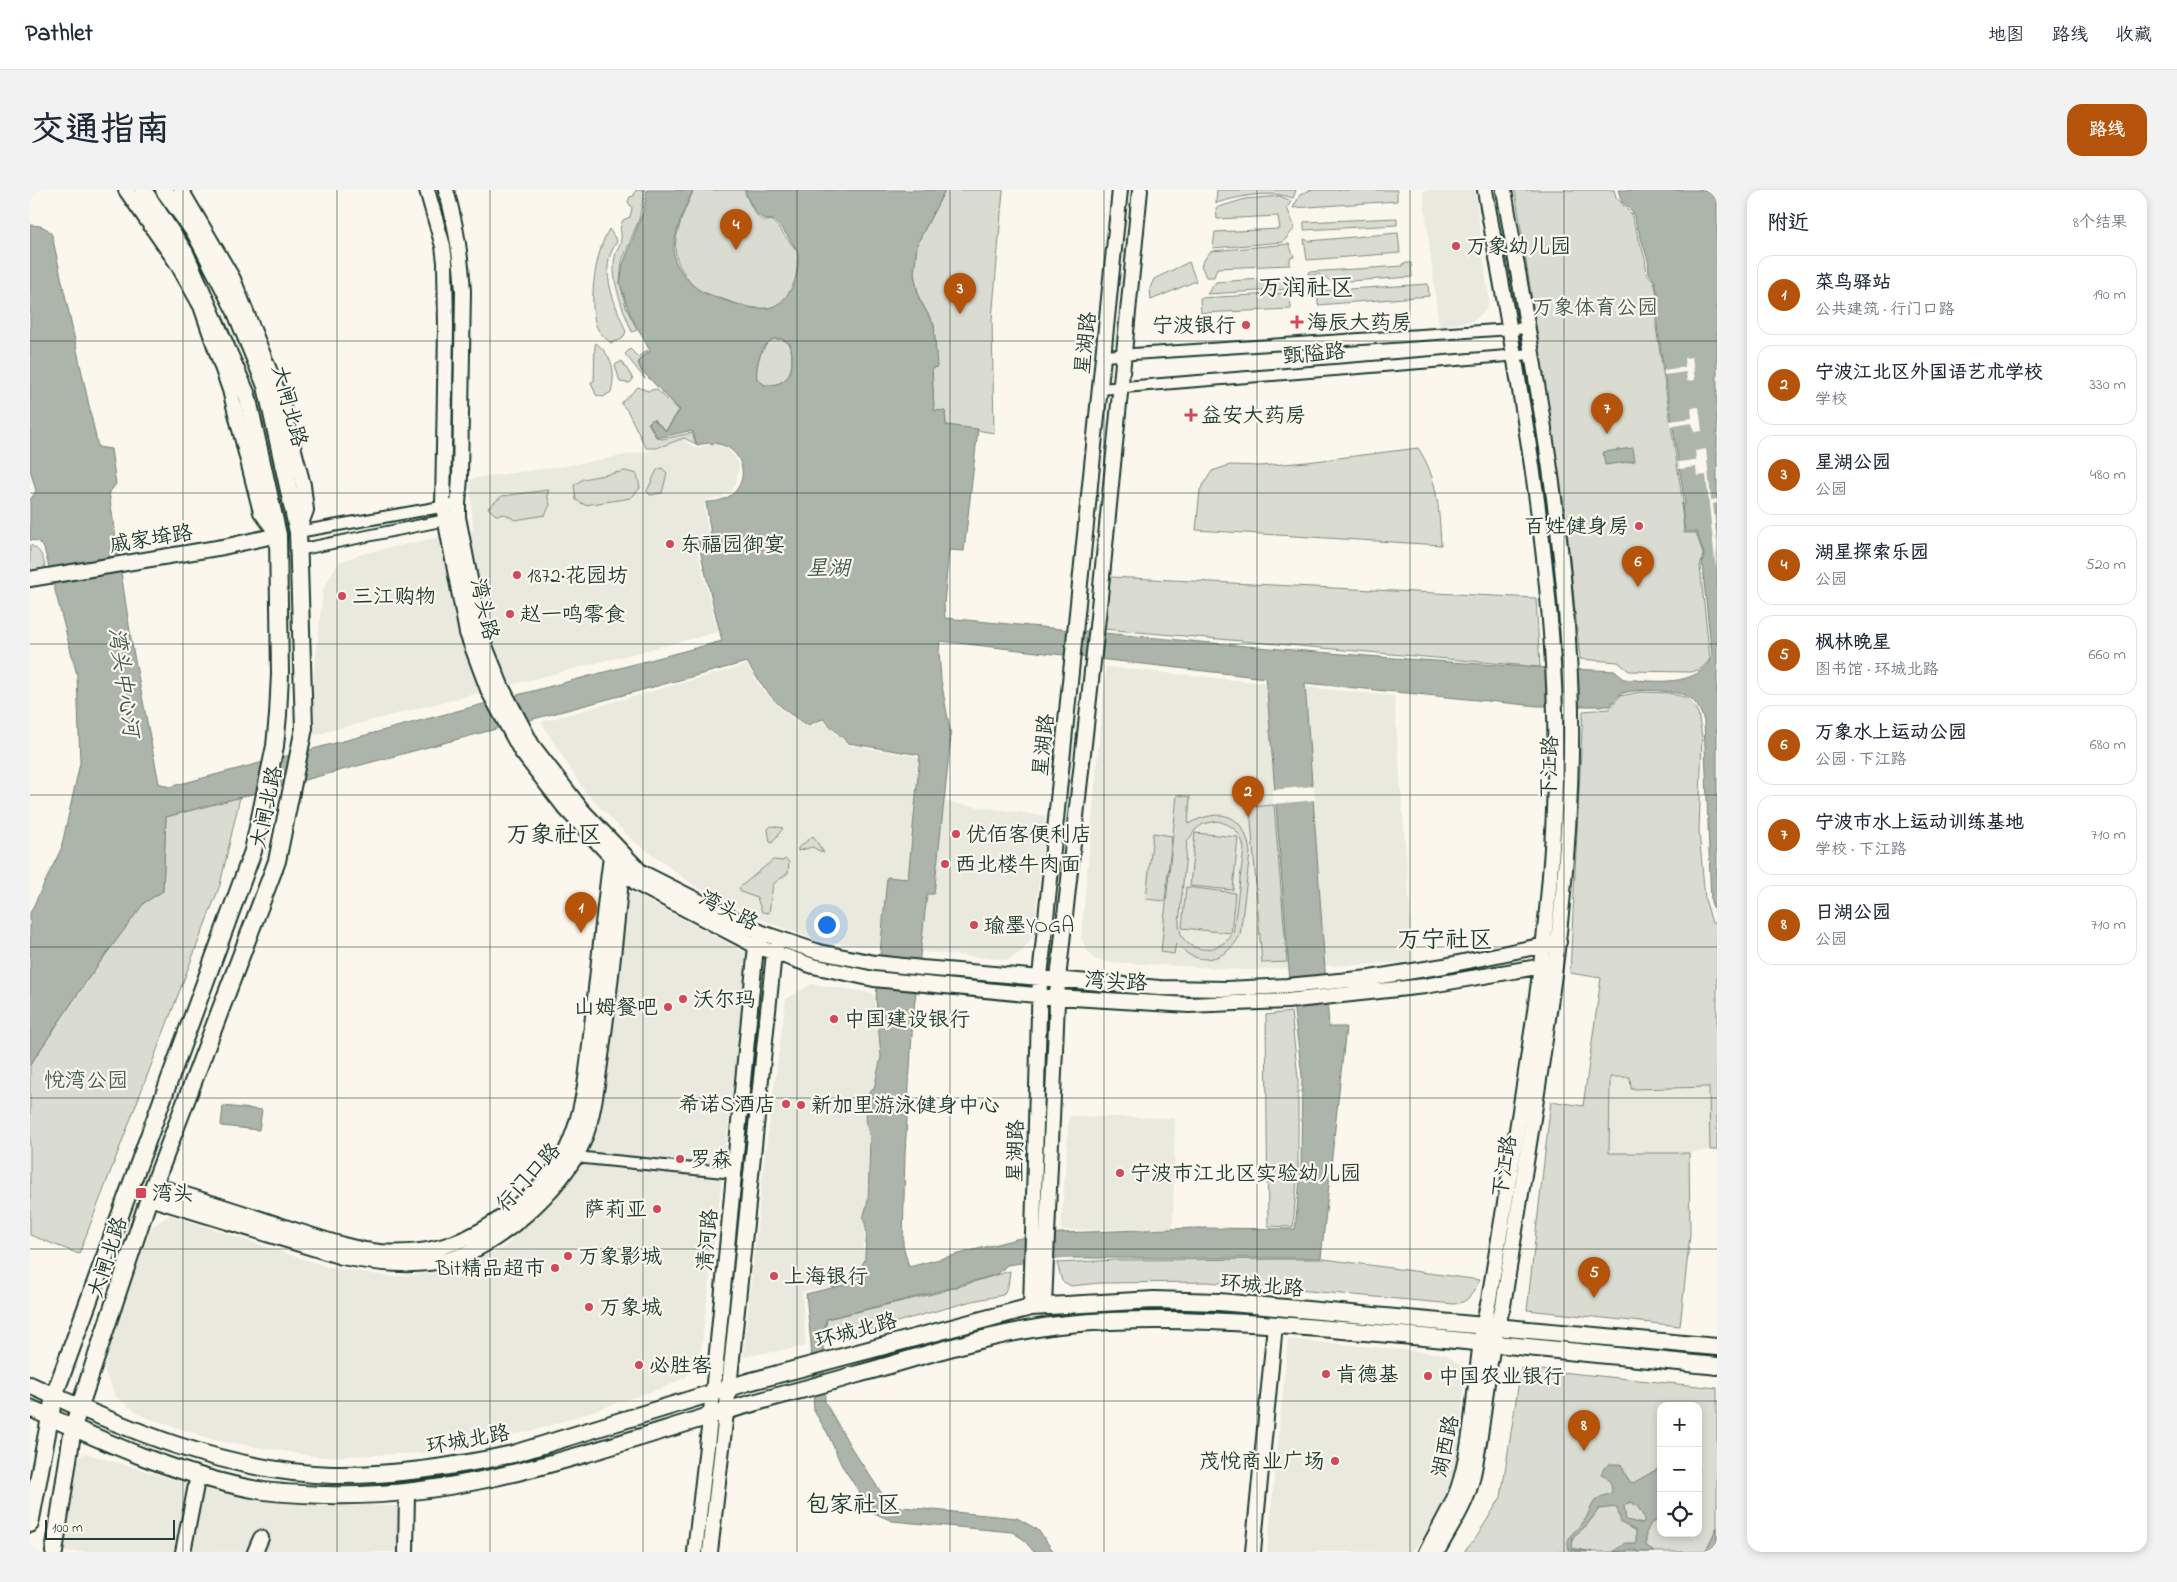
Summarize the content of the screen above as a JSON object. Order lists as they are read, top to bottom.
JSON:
{
  "streets": {
    "main road": [
      "星湖路",
      "大闸北路",
      "戚家𡍲路",
      "湾头路",
      "下江路",
      "行门口路",
      "清河路",
      "环城北路",
      "湖西路"
    ],
    "street": ["甄隘路"]
  },
  "crossings": [
    ["星湖路", "甄隘路"],
    ["星湖路", "湾头路"],
    ["星湖路", "环城北路"],
    ["甄隘路", "下江路"],
    ["大闸北路", "戚家𡍲路"],
    ["大闸北路", "行门口路"],
    ["大闸北路", "环城北路"],
    ["湾头路", "下江路"],
    ["湾头路", "行门口路"],
    ["湾头路", "清河路"],
    ["下江路", "环城北路"],
    ["下江路", "湖西路"],
    ["清河路", "环城北路"],
    ["环城北路", "湖西路"]
  ],
  "districts": [
    "万润社区",
    "万象社区",
    "万宁社区",
    "包家社区"
  ],
  "water": ["星湖", "湾头中心河"],
  "parks": ["万象体育公园", "悦湾公园"],
  "places": {
    "other": [
      "万象幼儿园",
      "宁波银行",
      "百姓健身房",
      "东福园御宴",
      "1872·花园坊",
      "三江购物",
      "赵一鸣零食",
      "优佰客便利店",
      "西北楼牛肉面",
      "瑜墨YOGA",
      "沃尔玛",
      "山姆餐吧",
      "中国建设银行",
      "希诺S酒店",
      "新加里游泳健身中心",
      "罗森",
      "宁波市江北区实验幼儿园",
      "萨莉亚",
      "万象影城",
      "Bit精品超市",
      "上海银行",
      "万象城",
      "必胜客",
      "肯德基",
      "中国农业银行",
      "茂悦商业广场"
    ],
    "health": ["海辰大药房", "益安大药房"],
    "transit": ["湾头"]
  },
  "scale_bar": "100 m",
  "page": {
    "header": "Pathlet",
    "nav": ["地图", "路线", "收藏"],
    "title": "交通指南",
    "buttons": "路线",
    "heading": ["附近", "8个结果"],
    "pins": [
      "4",
      "3",
      "7",
      "6",
      "2",
      "1",
      "5",
      "8"
    ],
    "list": [
      {
        "mark": "1",
        "name": "菜鸟驿站",
        "note": "公共建筑 · 行门口路",
        "value": "190 m"
      },
      {
        "mark": "2",
        "name": "宁波江北区外国语艺术学校",
        "note": "学校",
        "value": "330 m"
      },
      {
        "mark": "3",
        "name": "星湖公园",
        "note": "公园",
        "value": "480 m"
      },
      {
        "mark": "4",
        "name": "湖星探索乐园",
        "note": "公园",
        "value": "520 m"
      },
      {
        "mark": "5",
        "name": "枫林晚星",
        "note": "图书馆 · 环城北路",
        "value": "660 m"
      },
      {
        "mark": "6",
        "name": "万象水上运动公园",
        "note": "公园 · 下江路",
        "value": "680 m"
      },
      {
        "mark": "7",
        "name": "宁波市水上运动训练基地",
        "note": "学校 · 下江路",
        "value": "710 m"
      },
      {
        "mark": "8",
        "name": "日湖公园",
        "note": "公园",
        "value": "710 m"
      }
    ],
    "map_buttons": ["+", "−"],
    "scale": "100 m"
  }
}
